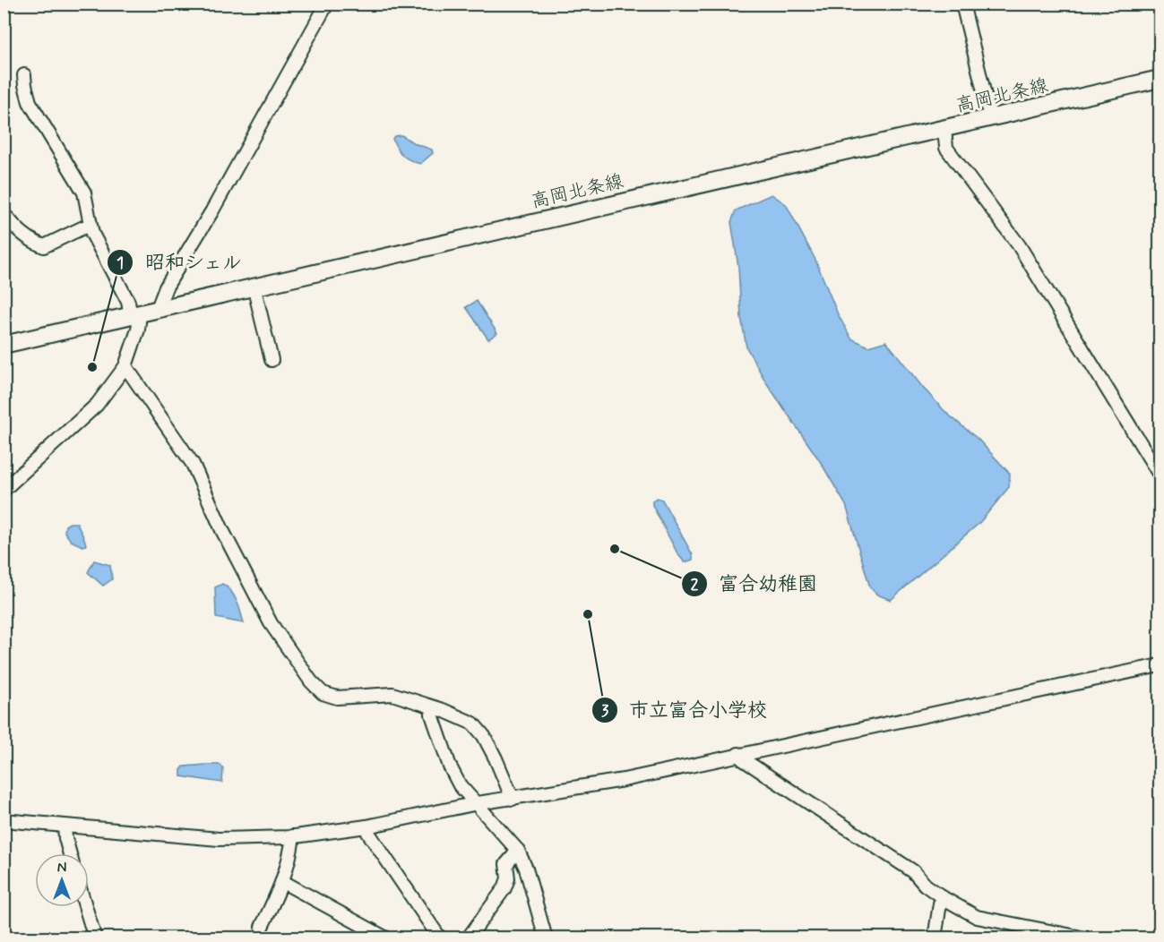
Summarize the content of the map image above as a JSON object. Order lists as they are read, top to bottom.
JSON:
{
  "streets": {
    "main road": ["高岡北条線"]
  },
  "places": ["昭和シェル", "富合幼稚園", "市立富合小学校"],
  "north": "top"
}
